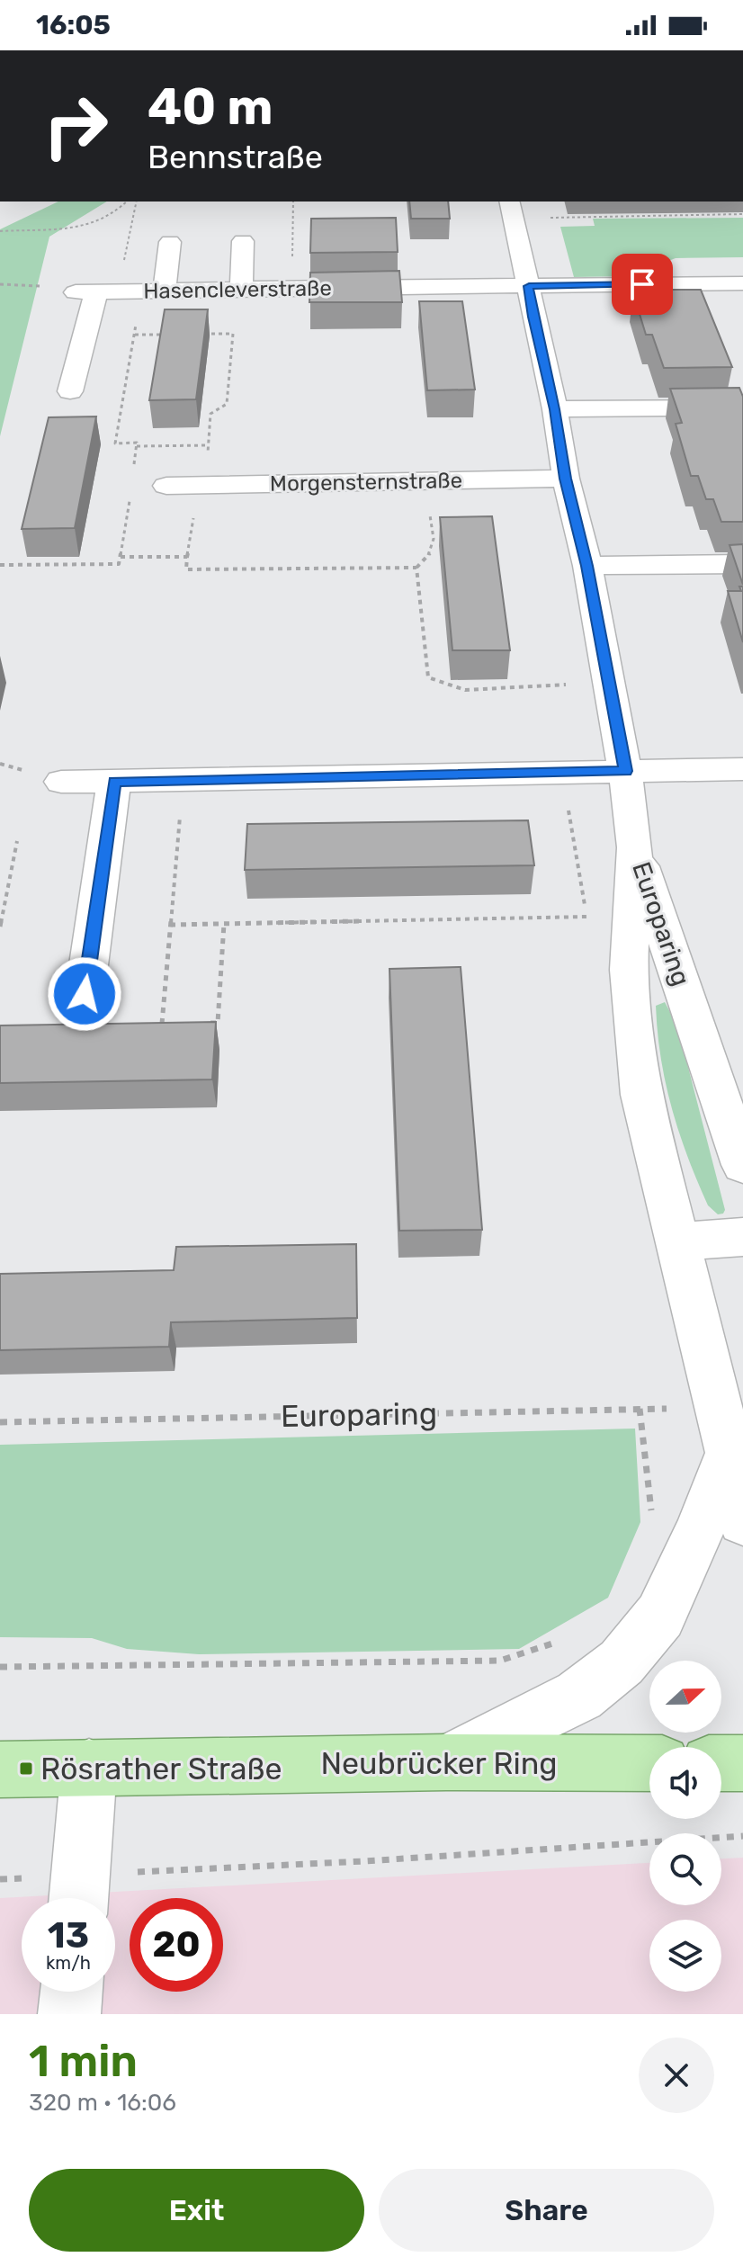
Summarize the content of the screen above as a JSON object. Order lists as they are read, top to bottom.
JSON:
{
  "streets": {
    "main road": ["Neubrücker Ring"],
    "street": ["Hasencleverstraße", "Morgensternstraße", "Europaring"]
  },
  "crossings": [
    ["Hasencleverstraße", "Europaring"],
    ["Morgensternstraße", "Europaring"]
  ],
  "places": {
    "transit": ["Rösrather Straße"]
  },
  "north": "right",
  "page": {
    "status": "16:05",
    "turn": ["40 m", "Bennstraße"],
    "speed": "13 km/h",
    "limit": "20",
    "heading": ["1 min", "320 m · 16:06"],
    "buttons": ["Exit", "Share"]
  }
}
